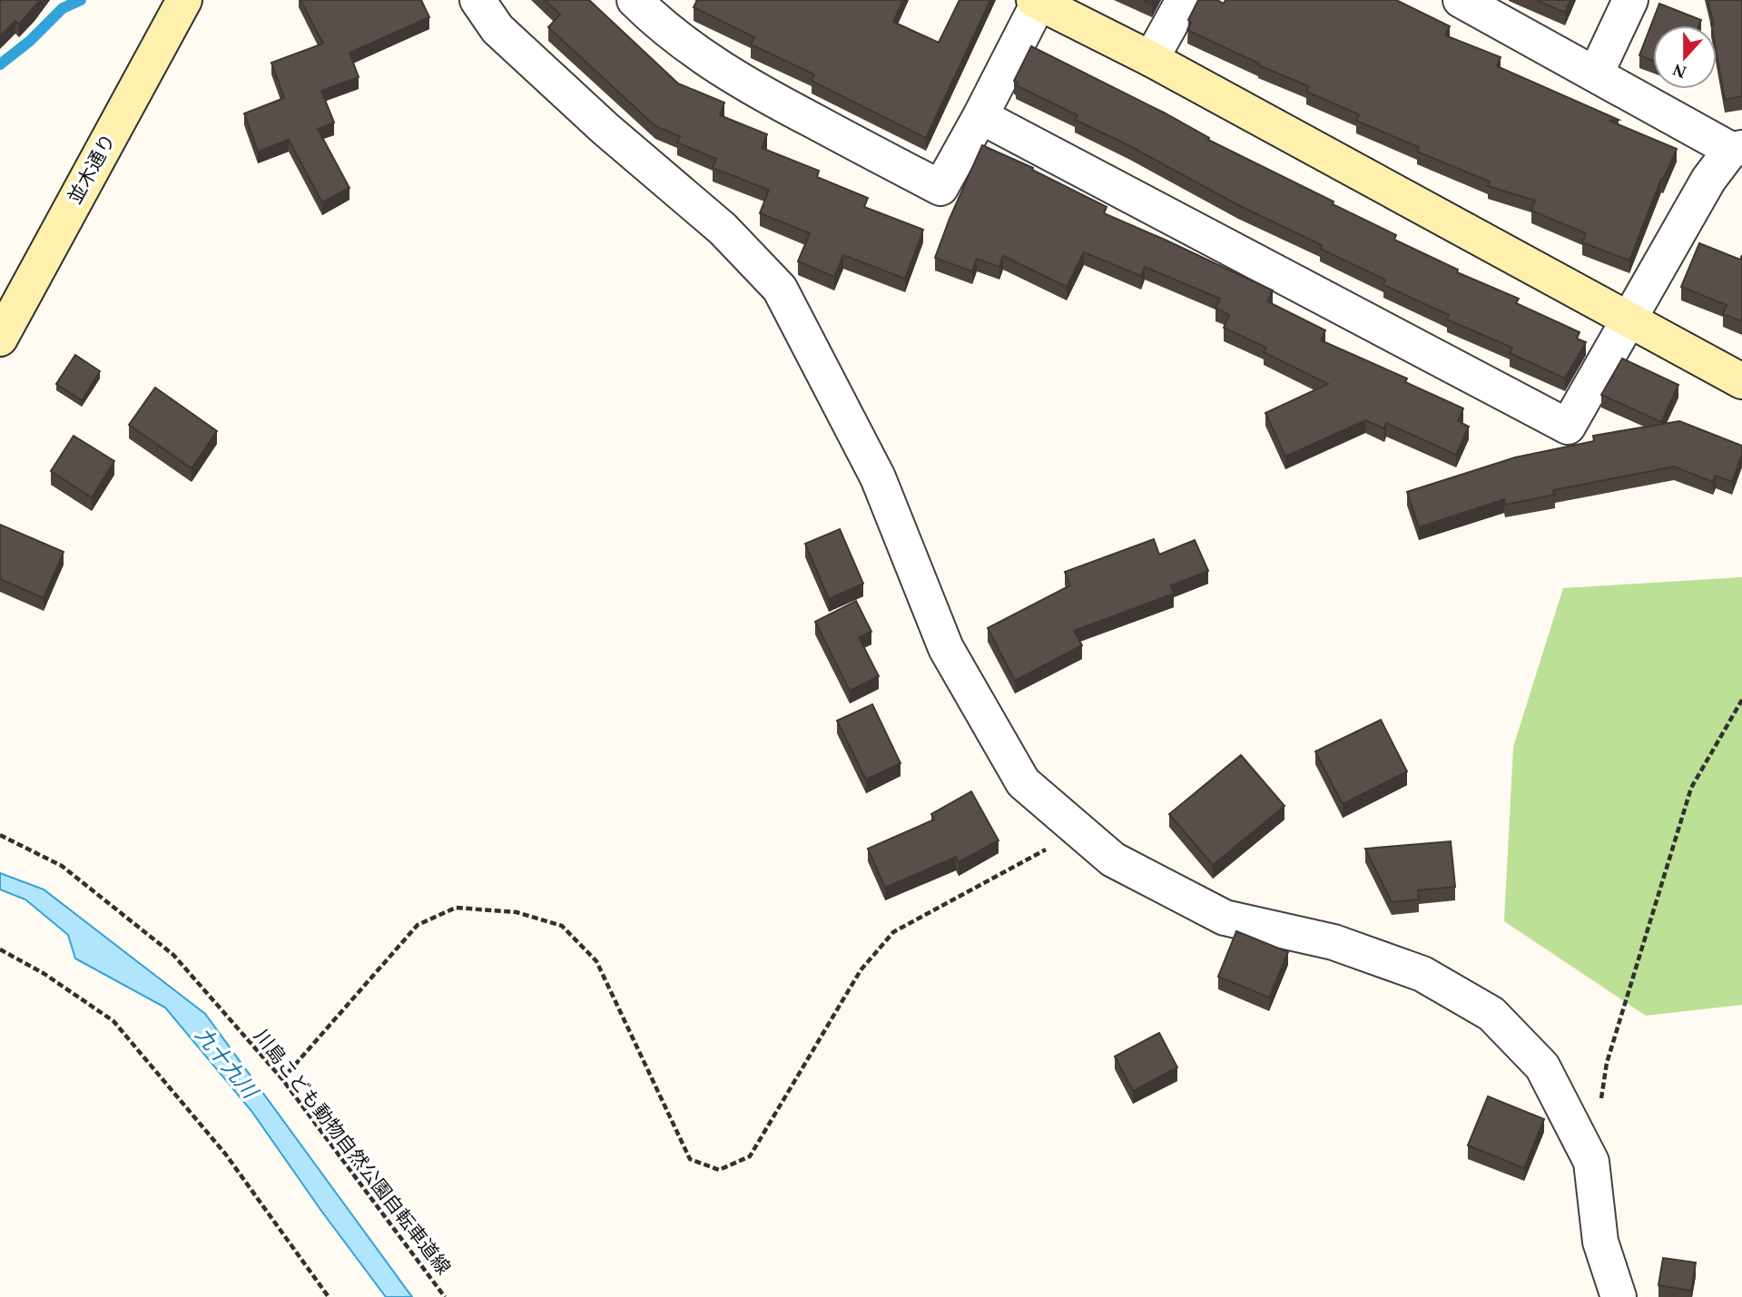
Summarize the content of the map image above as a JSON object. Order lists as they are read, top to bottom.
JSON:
{
  "streets": {
    "street": ["並木通り"],
    "path": ["川島こども動物自然公園自転車道線"]
  },
  "water": ["九十九川"],
  "north": "bottom"
}
